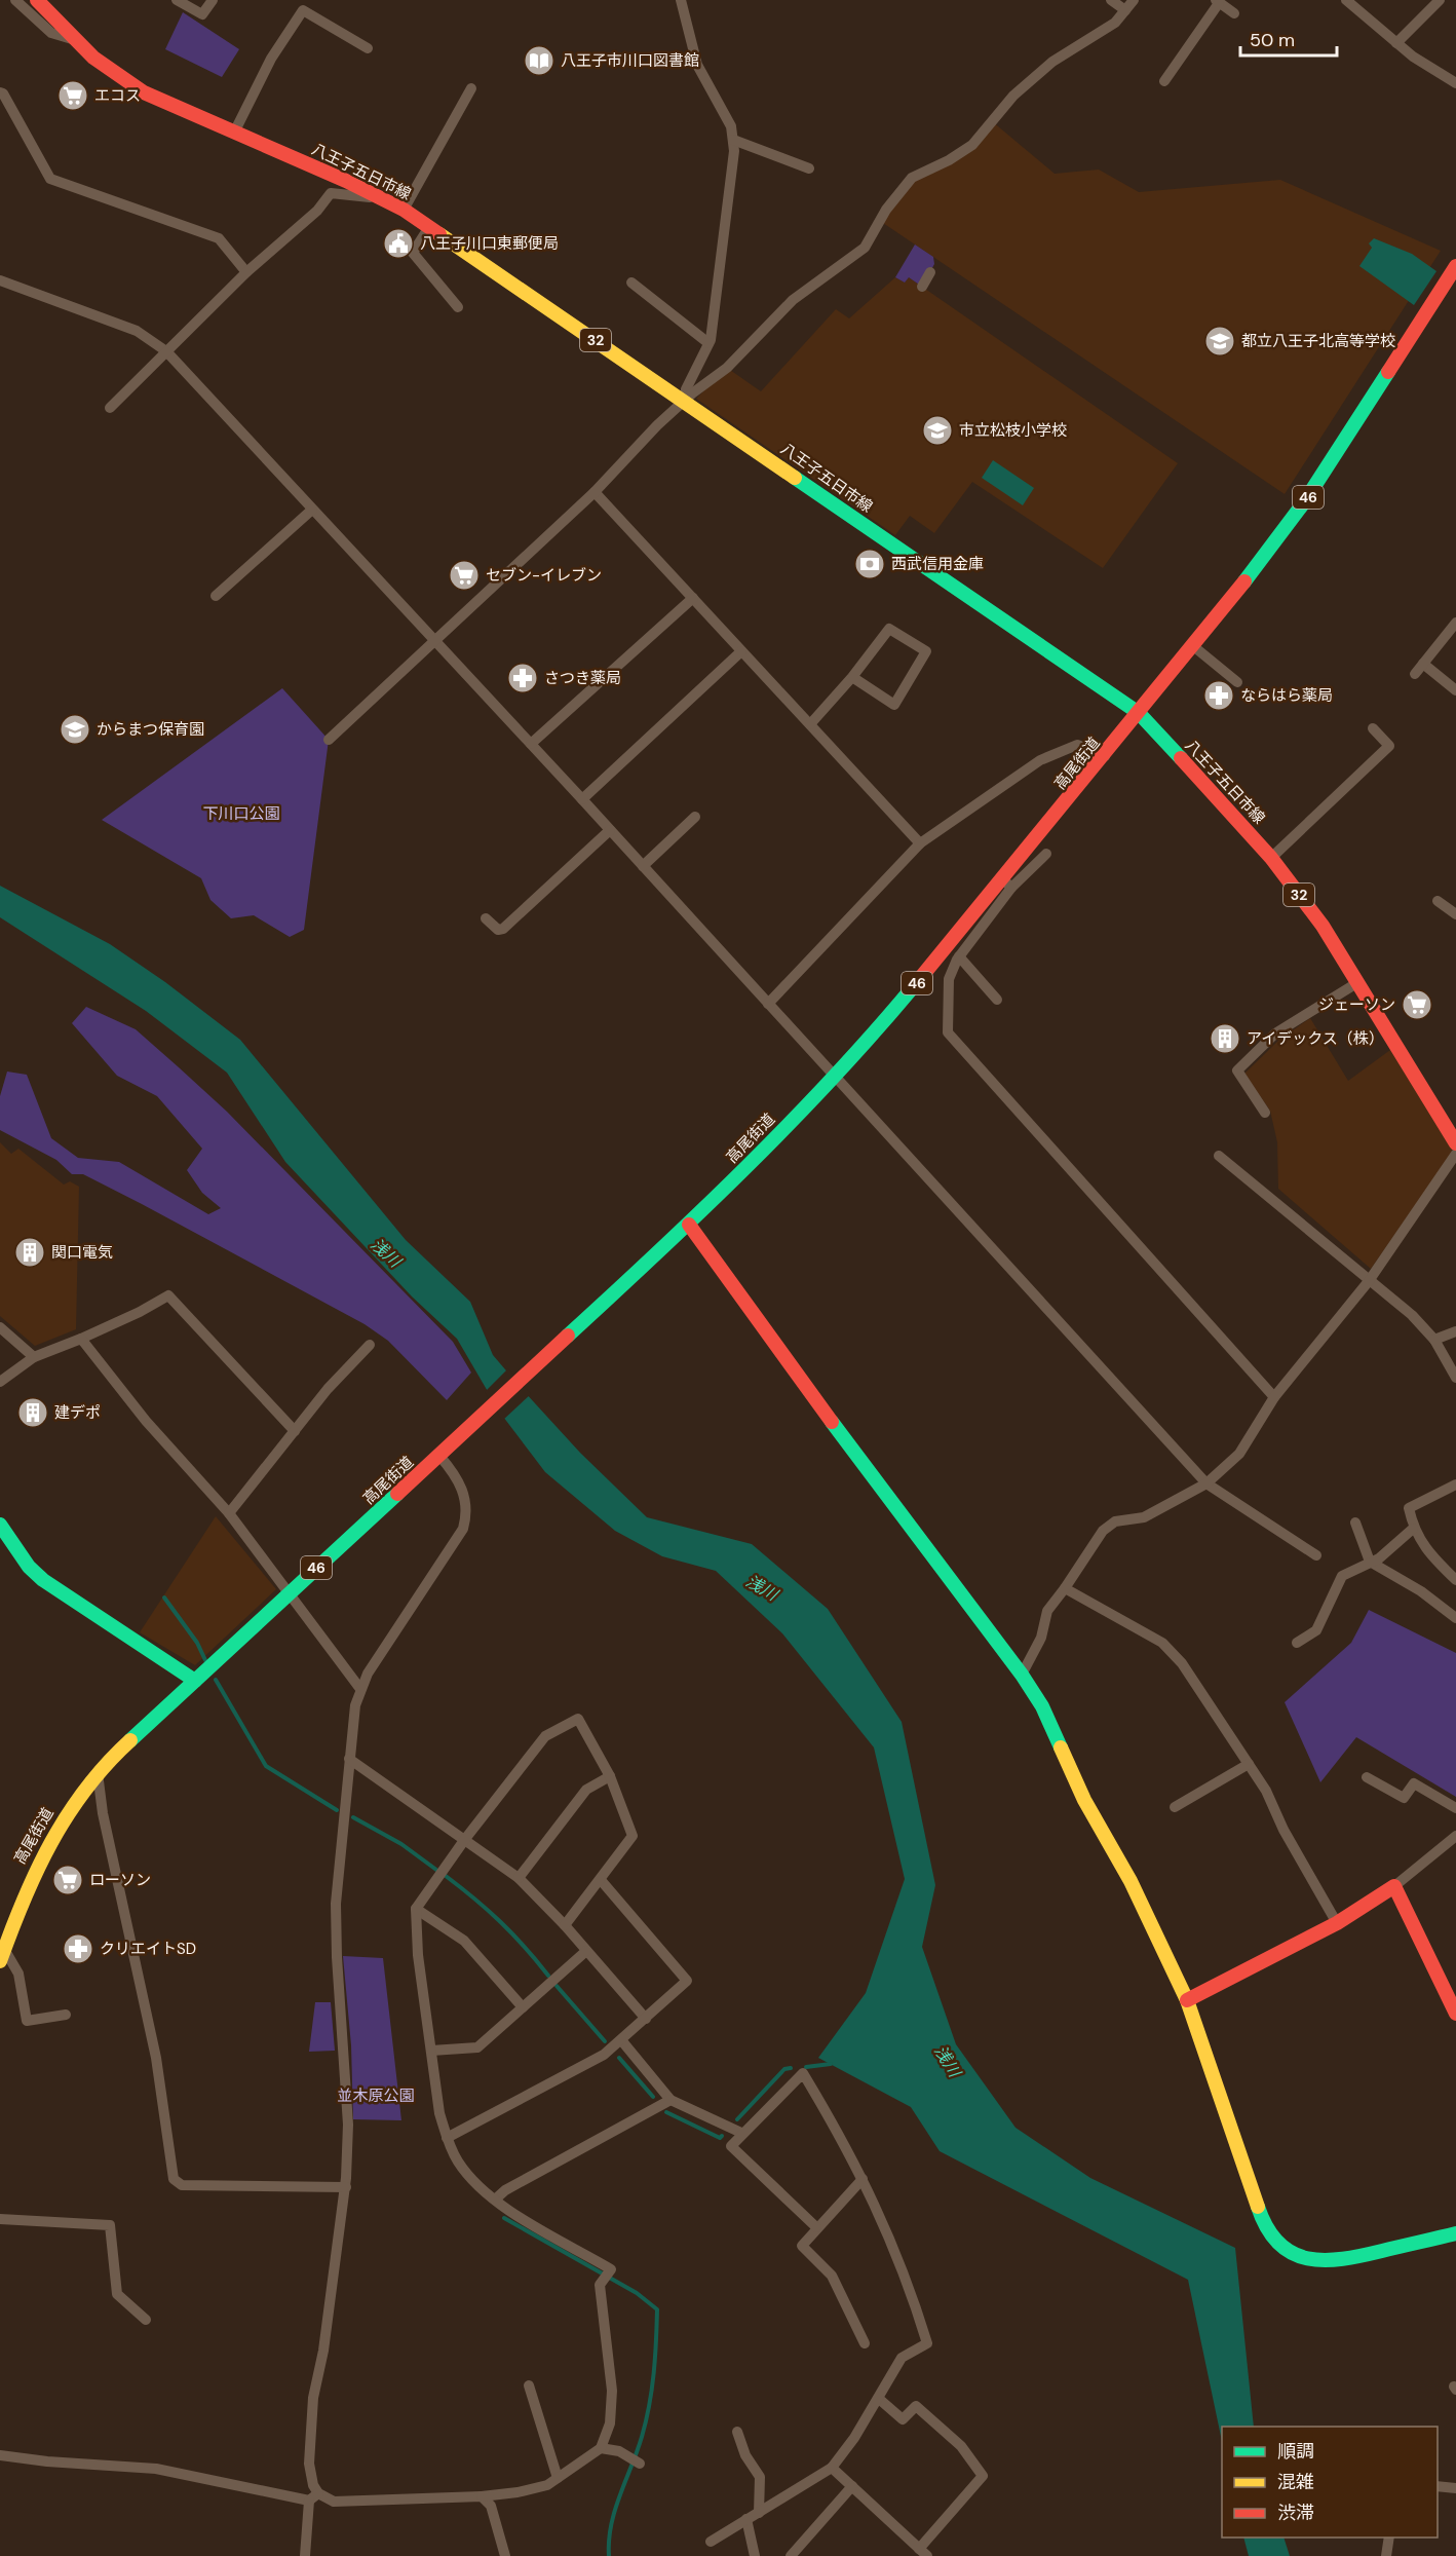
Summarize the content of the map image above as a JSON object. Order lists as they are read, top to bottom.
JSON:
{
  "streets": {
    "main road": [
      "八王子五日市線",
      "32",
      "46",
      "高尾街道"
    ]
  },
  "crossings": [
    ["八王子五日市線", "高尾街道"]
  ],
  "water": ["浅川"],
  "parks": ["下川口公園", "並木原公園"],
  "places": {
    "library": ["八王子市川口図書館"],
    "supermarket": [
      "エコス",
      "セブン-イレブン",
      "ジェーソン",
      "ローソン"
    ],
    "public building": ["八王子川口東郵便局"],
    "school or university": ["都立八王子北高等学校", "市立松枝小学校", "からまつ保育園"],
    "bank": ["西武信用金庫"],
    "pharmacy": ["さつき薬局", "ならはら薬局", "クリエイトSD"],
    "building": ["アイデックス（株）", "関口電気", "建デポ"]
  },
  "legend": ["順調", "混雑", "渋滞"],
  "scale_bar": "50 m"
}
